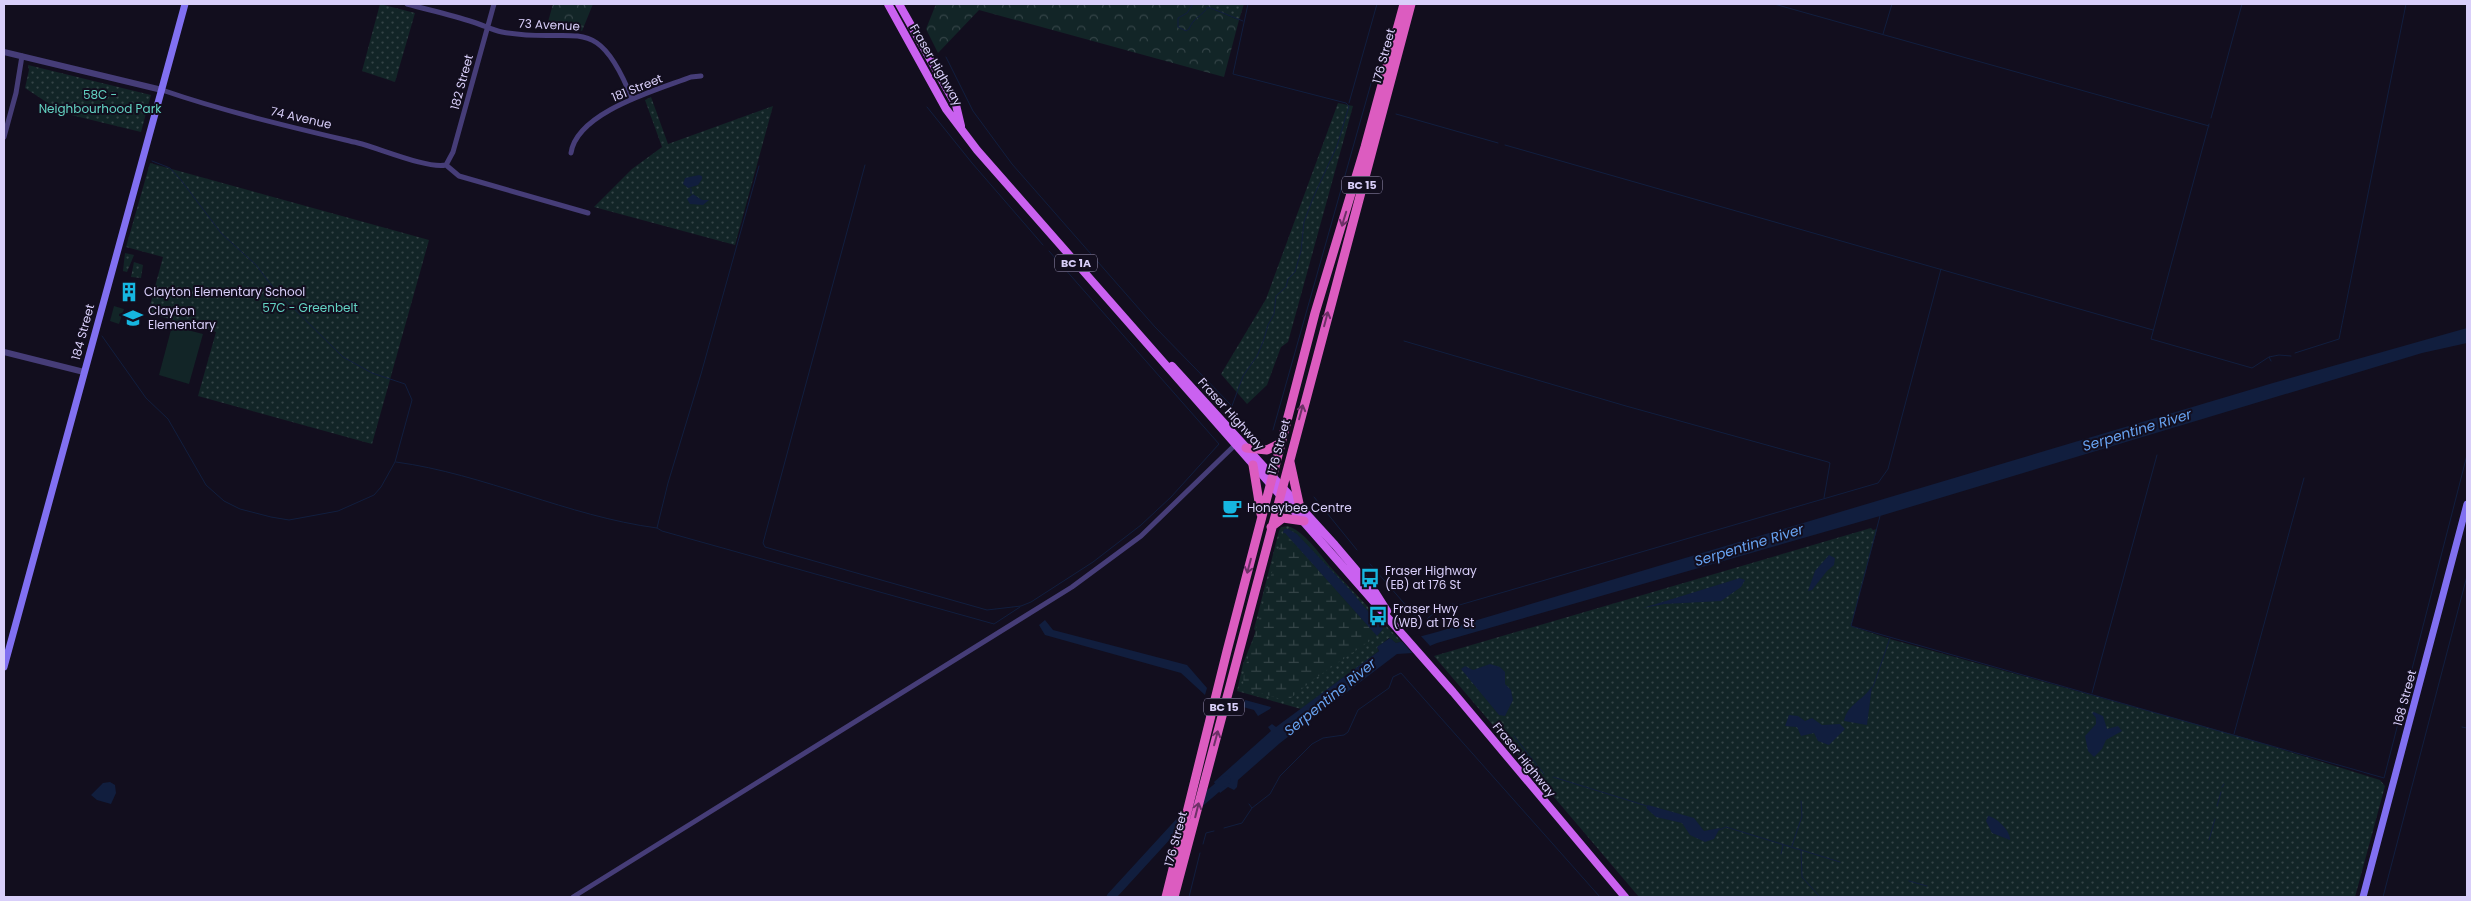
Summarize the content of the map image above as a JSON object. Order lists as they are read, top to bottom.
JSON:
{
  "streets": {
    "highway": ["176 Street", "BC 15"],
    "main road": [
      "Fraser Highway",
      "BC 1A",
      "184 Street",
      "168 Street"
    ],
    "street": [
      "73 Avenue",
      "182 Street",
      "181 Street",
      "74 Avenue"
    ]
  },
  "crossings": [
    ["73 Avenue", "182 Street"],
    ["73 Avenue", "181 Street"],
    ["176 Street", "Fraser Highway"],
    ["176 Street", "BC 15"],
    ["182 Street", "74 Avenue"],
    ["74 Avenue", "184 Street"]
  ],
  "water": ["Serpentine River"],
  "parks": ["58C - Neighbourhood Park", "57C - Greenbelt"],
  "places": {
    "building": ["Clayton Elementary School"],
    "school or university": ["Clayton Elementary"],
    "cafe": ["Honeybee Centre"],
    "bus stop": ["Fraser Highway (EB) at 176 St", "Fraser Hwy (WB) at 176 St"]
  }
}
